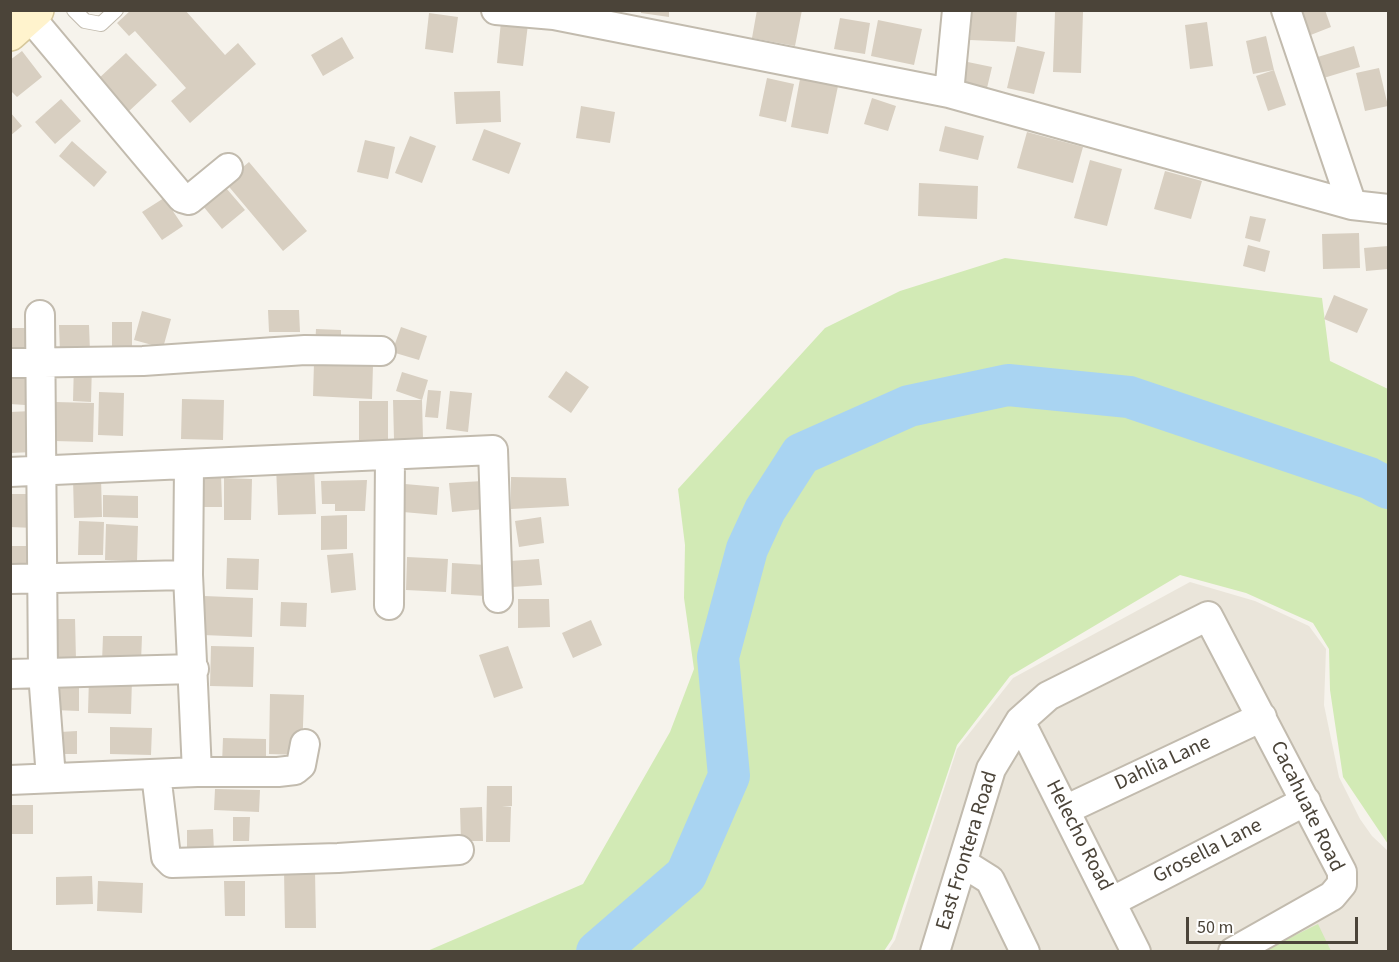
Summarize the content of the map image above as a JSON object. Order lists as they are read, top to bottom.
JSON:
{
  "streets": {
    "street": [
      "Dahlia Lane",
      "Cacahuate Road",
      "Helecho Road",
      "East Frontera Road",
      "Grosella Lane"
    ]
  },
  "crossings": [
    ["Dahlia Lane", "Cacahuate Road"],
    ["Dahlia Lane", "Helecho Road"],
    ["Cacahuate Road", "East Frontera Road"],
    ["Cacahuate Road", "Grosella Lane"],
    ["Helecho Road", "East Frontera Road"],
    ["Helecho Road", "Grosella Lane"]
  ],
  "scale_bar": "50 m"
}
